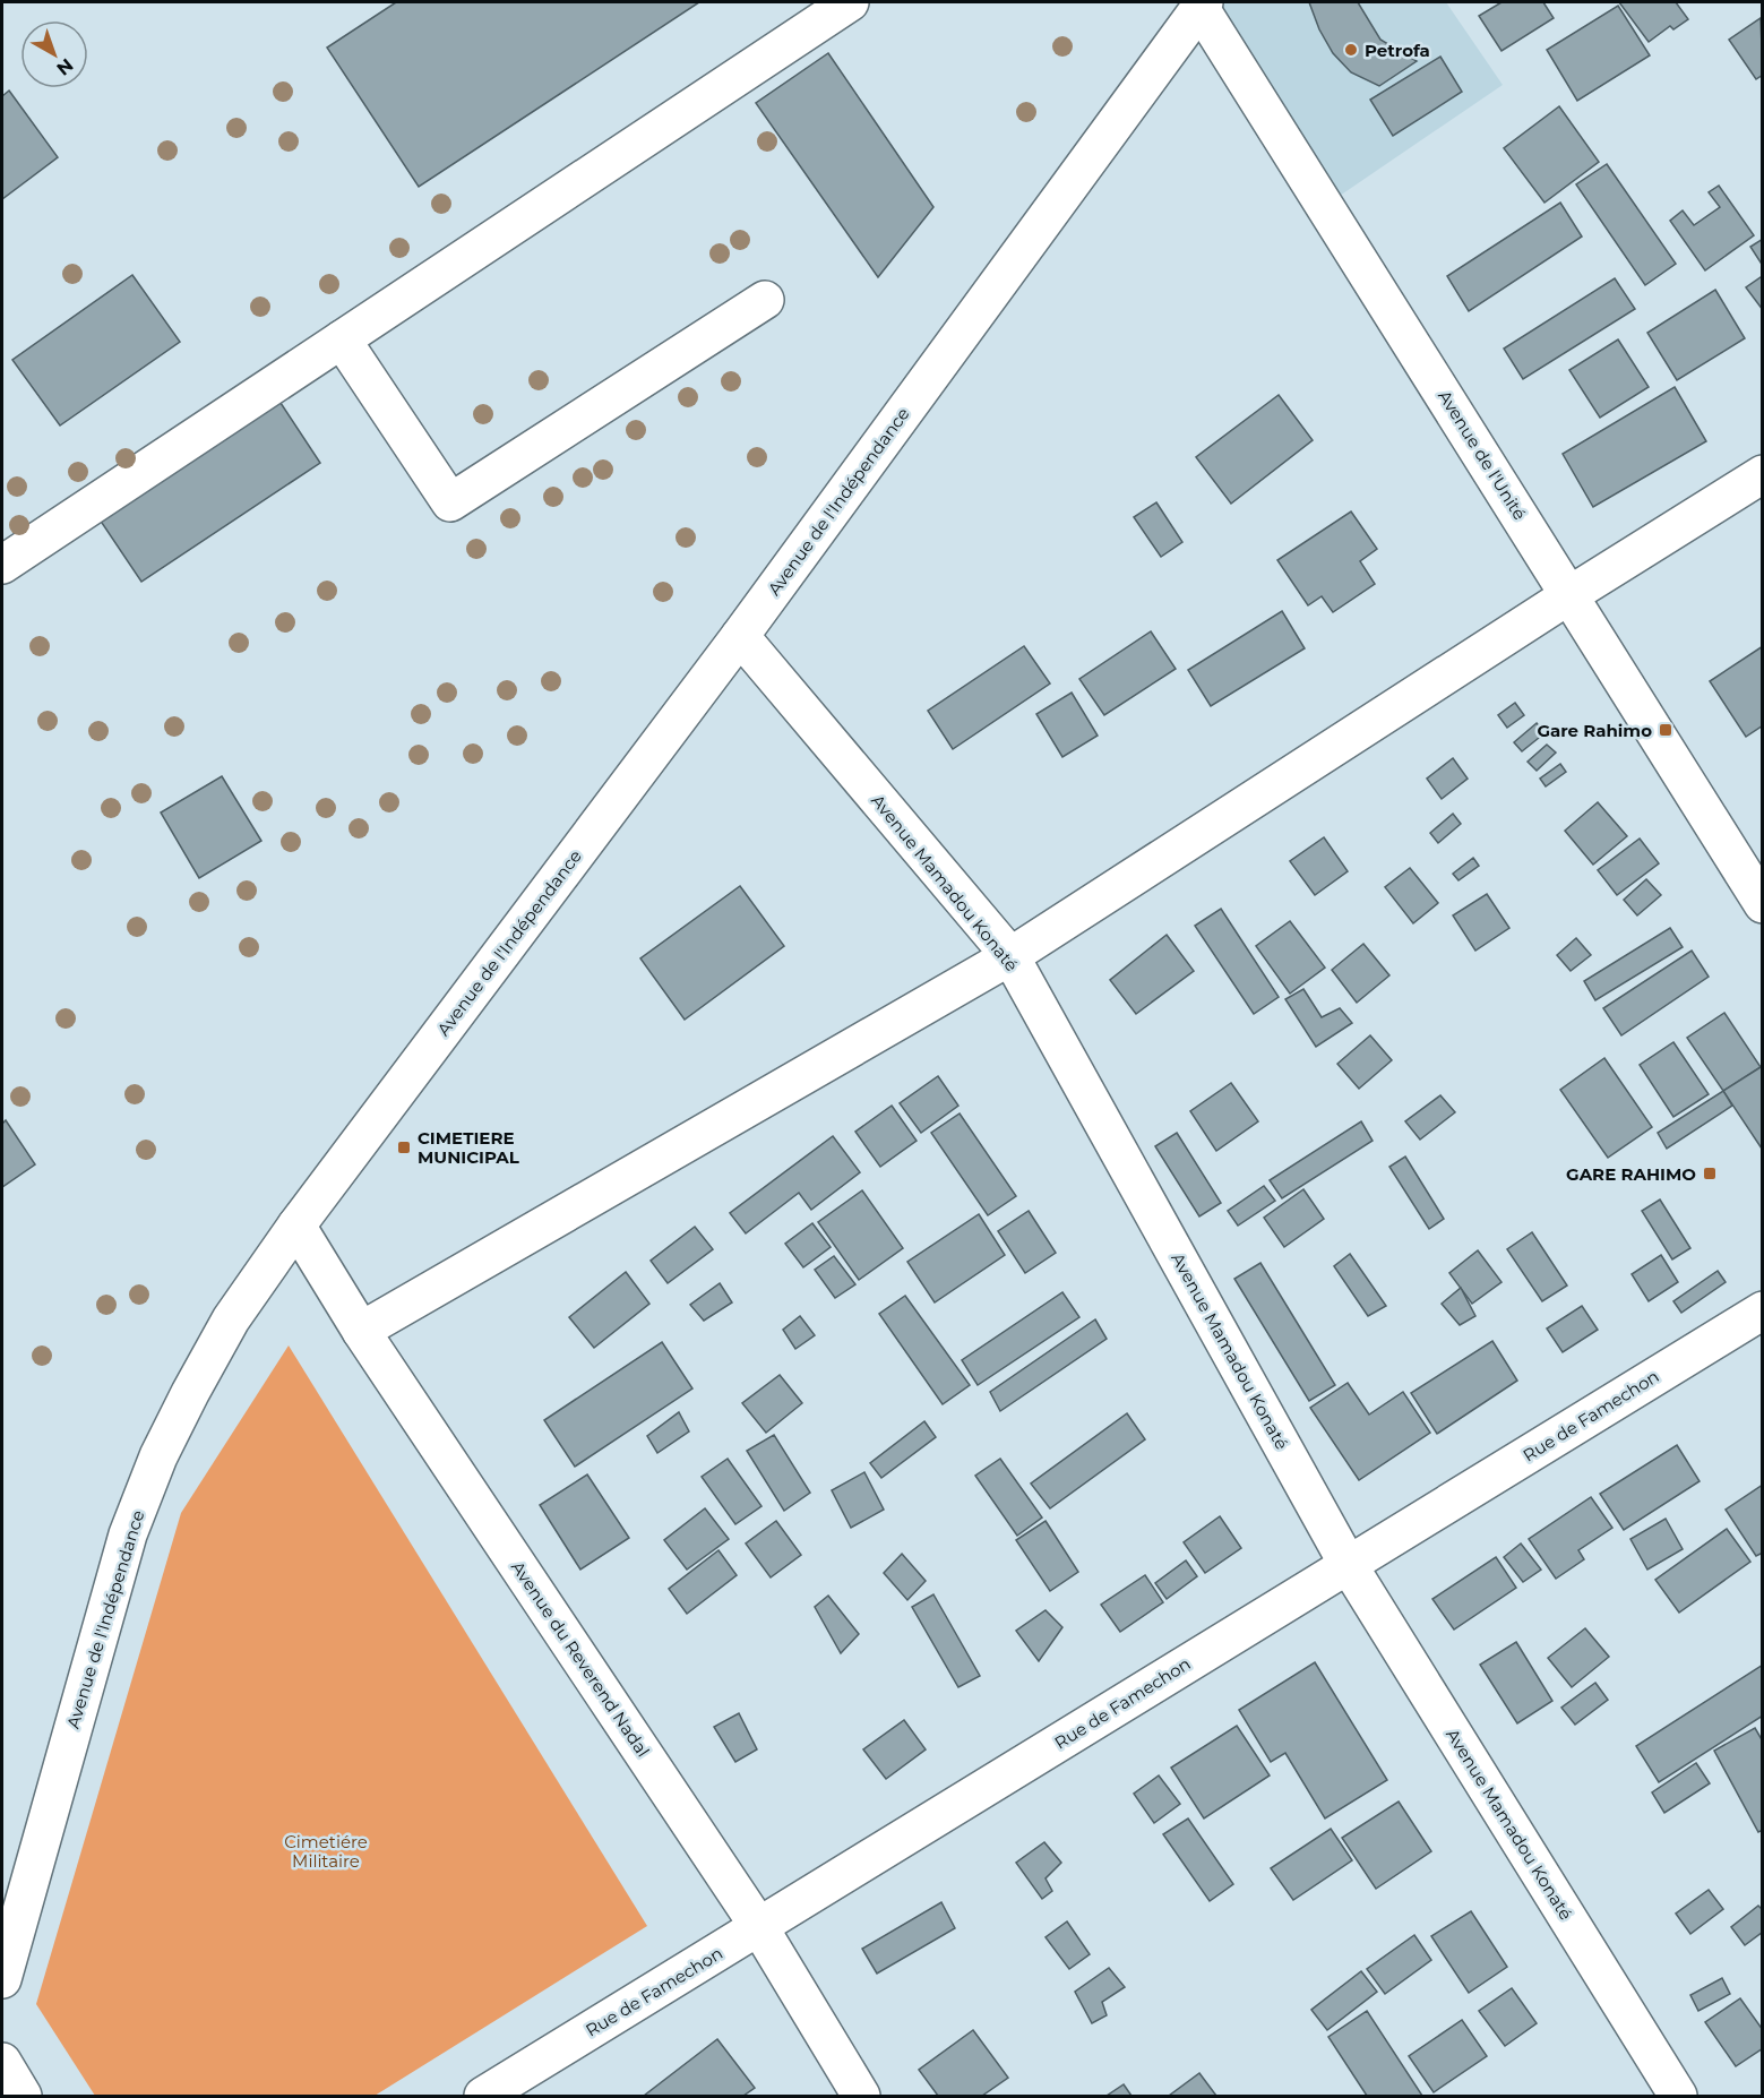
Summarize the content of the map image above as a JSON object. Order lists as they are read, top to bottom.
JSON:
{
  "streets": {
    "main road": [
      "Avenue de l'Unité",
      "Avenue de l'Indépendance",
      "Avenue Mamadou Konaté",
      "Rue de Famechon",
      "Avenue du Reverend Nadal"
    ]
  },
  "crossings": [
    ["Avenue de l'Unité", "Avenue de l'Indépendance"],
    ["Avenue de l'Indépendance", "Avenue Mamadou Konaté"],
    ["Avenue de l'Indépendance", "Avenue du Reverend Nadal"],
    ["Avenue Mamadou Konaté", "Rue de Famechon"],
    ["Rue de Famechon", "Avenue du Reverend Nadal"]
  ],
  "parks": ["Cimetiére Militaire"],
  "places": {
    "other": ["Petrofa"],
    "transit": ["Gare Rahimo", "CIMETIERE MUNICIPAL", "GARE RAHIMO"]
  },
  "north": "bottom right"
}
